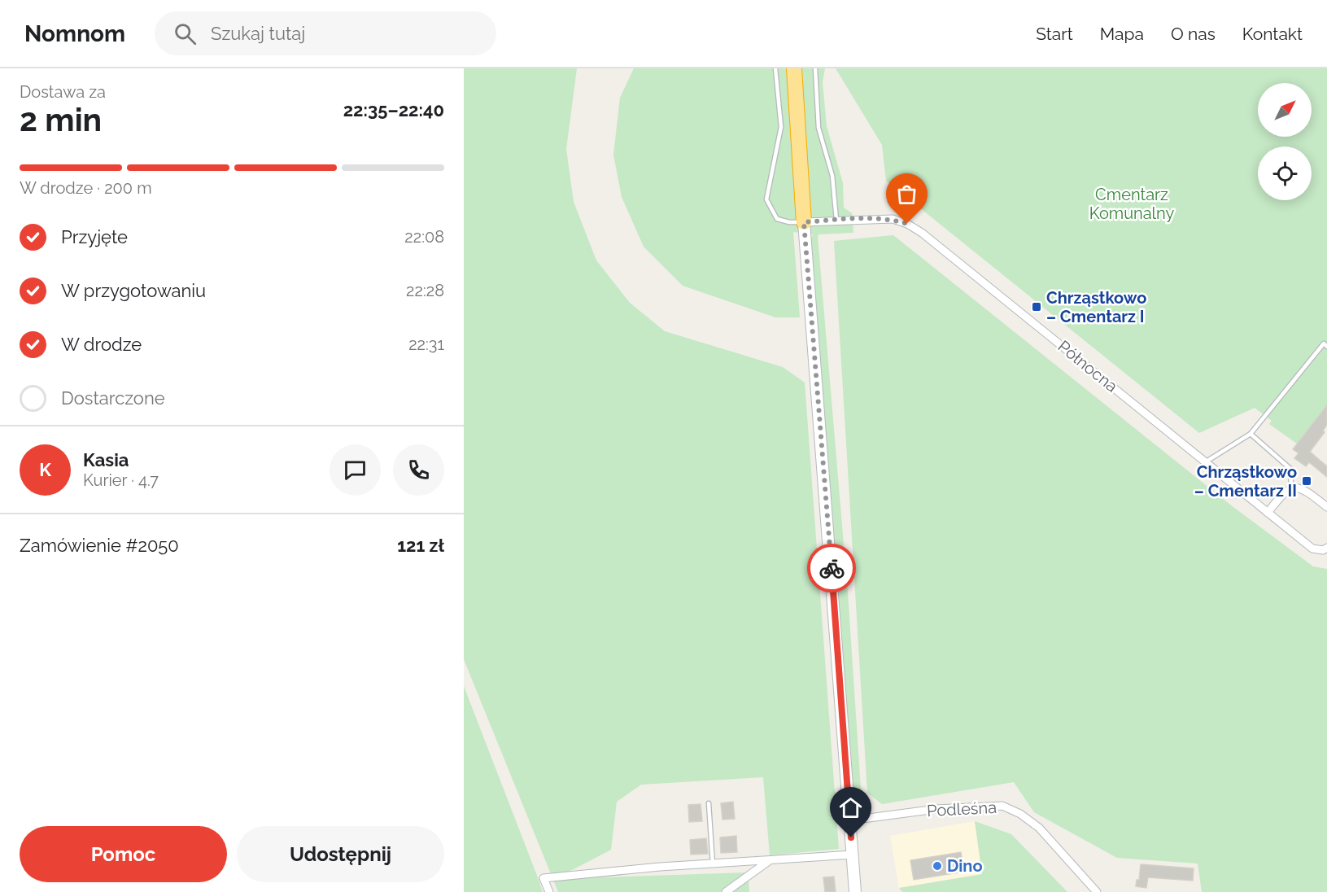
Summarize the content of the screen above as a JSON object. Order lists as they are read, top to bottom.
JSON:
{
  "streets": {
    "street": ["Północna", "Podleśna"]
  },
  "parks": ["Cmentarz Komunalny"],
  "places": {
    "transit": ["Chrząstkowo – Cmentarz I", "Chrząstkowo – Cmentarz II"],
    "other": ["Dino"]
  },
  "north": "top right",
  "page": {
    "header": "Nomnom",
    "search": "Szukaj tutaj",
    "nav": [
      "Start",
      "Mapa",
      "O nas",
      "Kontakt"
    ],
    "heading": ["2 min", "Dostawa za", "22:35–22:40"],
    "panel": [
      "Kasia",
      "Kurier · 4.7",
      "Zamówienie #2050",
      "121 zł"
    ],
    "bar": "W drodze · 200 m",
    "list": [
      ["Przyjęte", "22:08"],
      ["W przygotowaniu", "22:28"],
      ["W drodze", "22:31"],
      "Dostarczone"
    ],
    "round": "K",
    "buttons": ["Pomoc", "Udostępnij"]
  }
}
